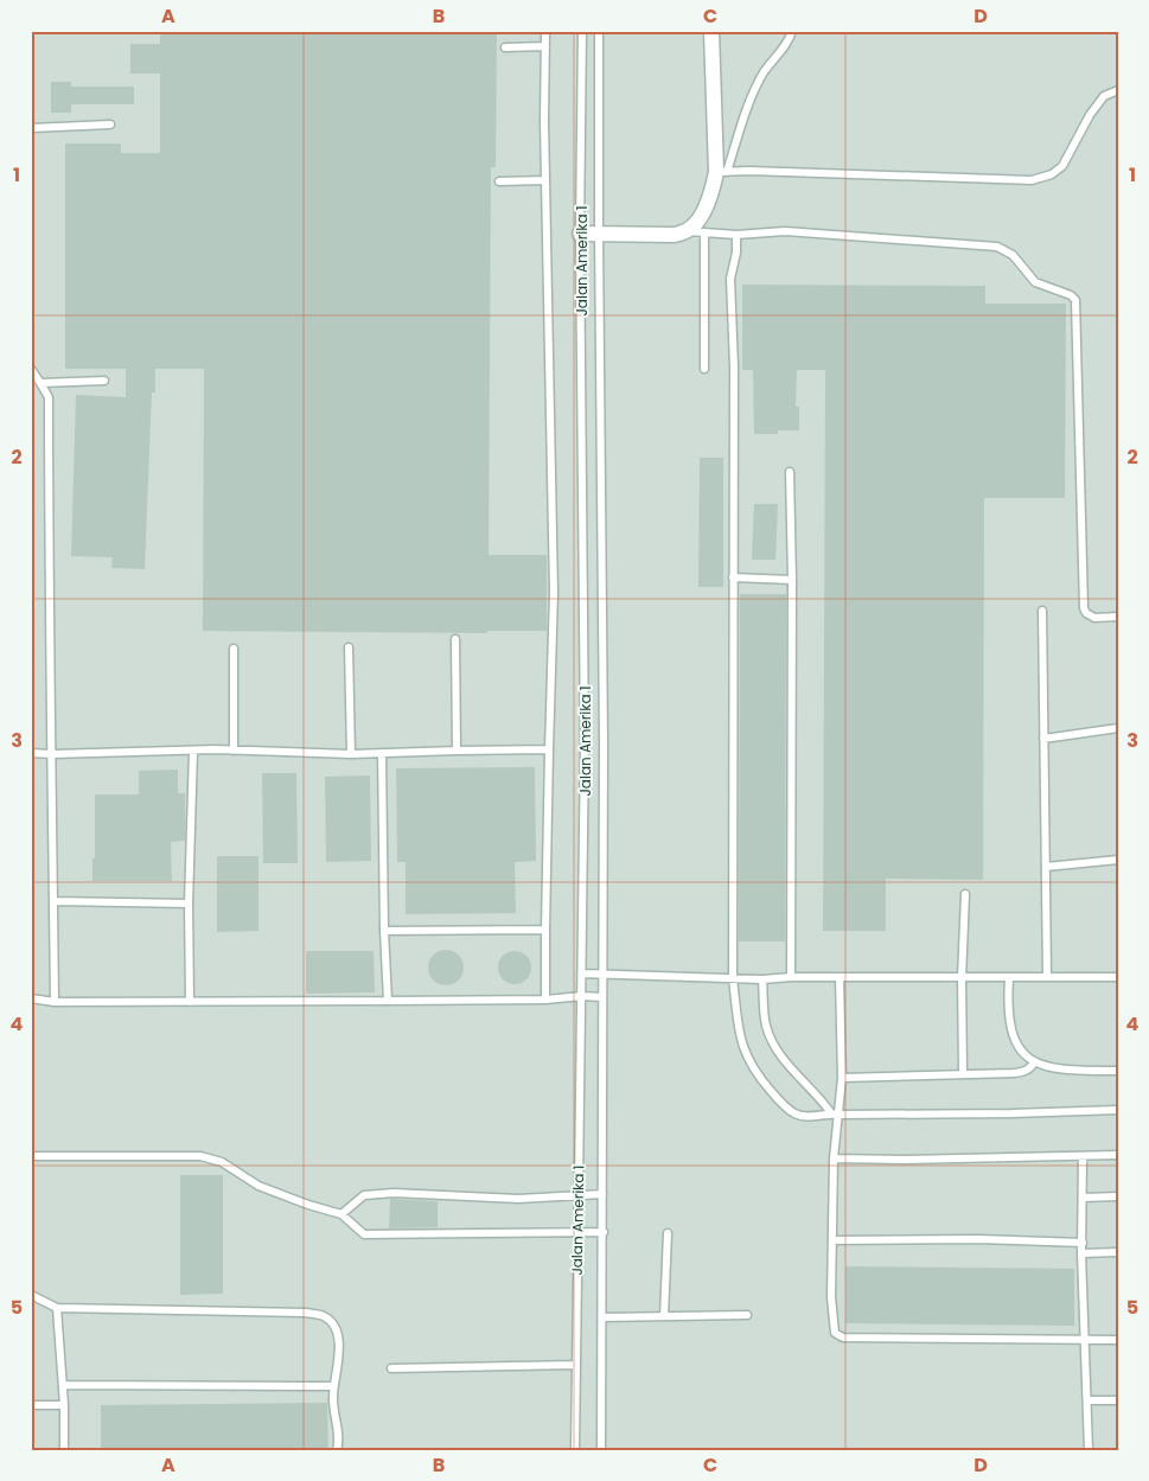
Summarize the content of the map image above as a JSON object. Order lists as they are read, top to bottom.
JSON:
{
  "streets": {
    "lane": ["Jalan Amerika 1"]
  },
  "grid": {
    "columns": [
      "A",
      "B",
      "C",
      "D"
    ],
    "rows": [
      "1",
      "2",
      "3",
      "4",
      "5"
    ]
  }
}
